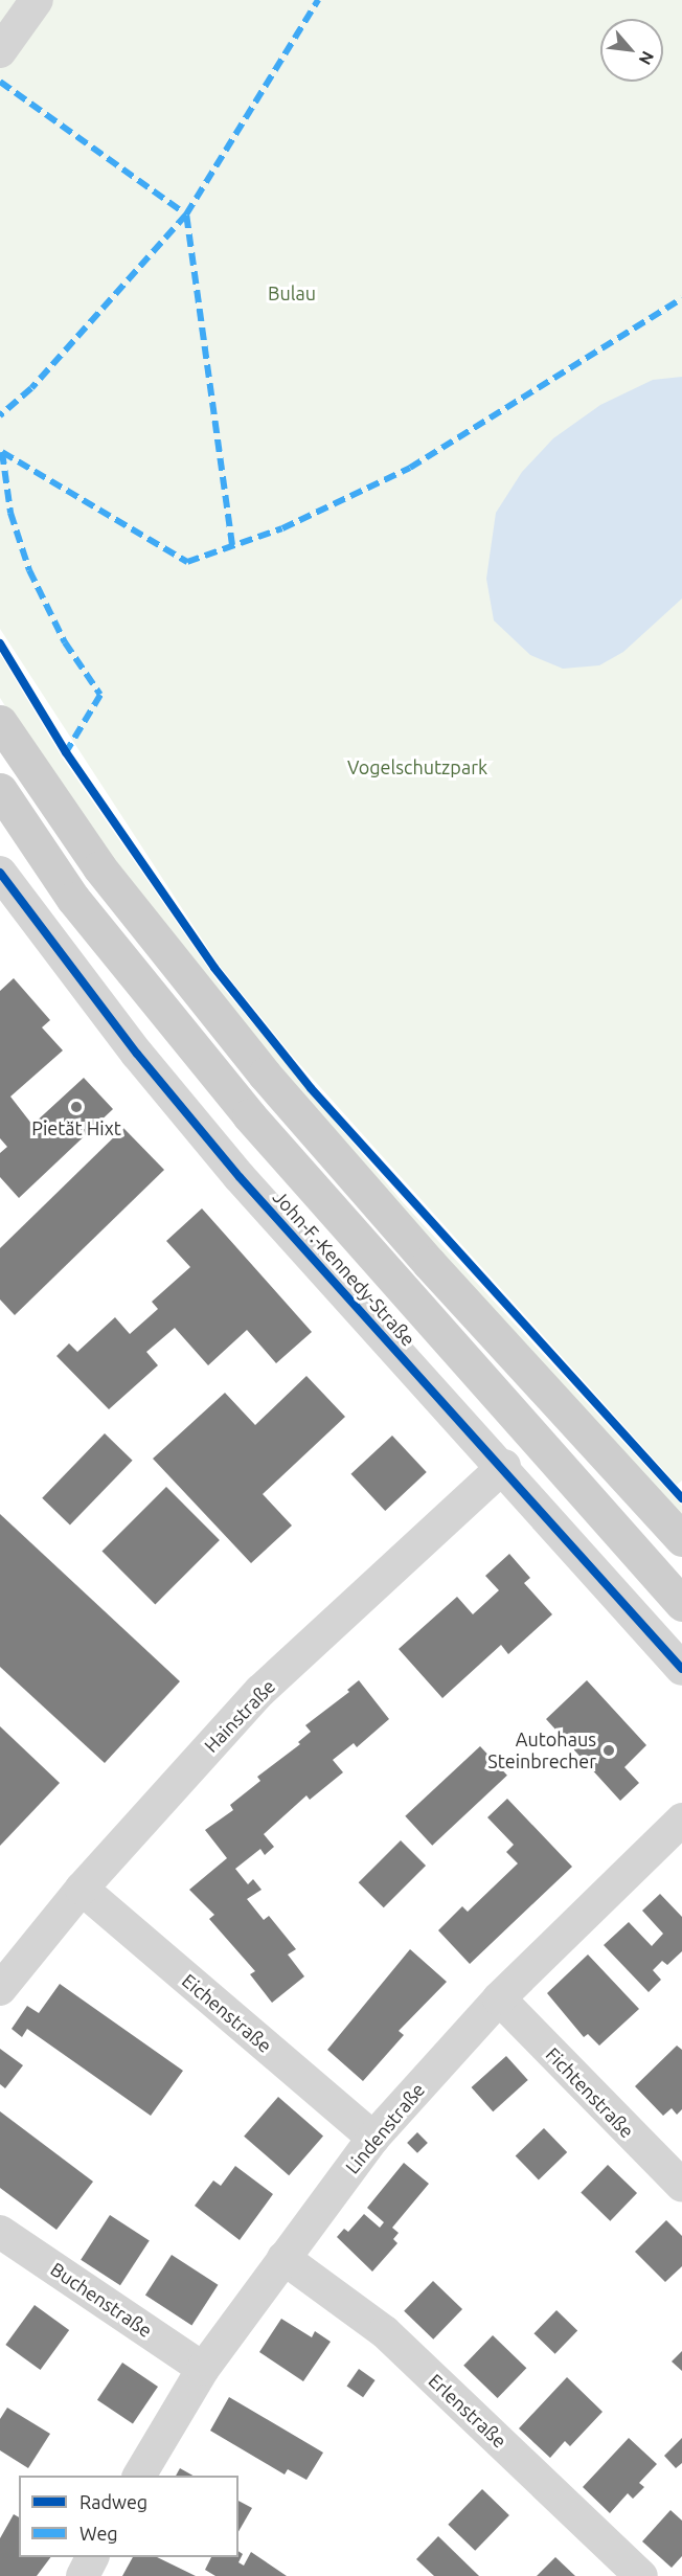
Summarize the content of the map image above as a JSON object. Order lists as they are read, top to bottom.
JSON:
{
  "streets": {
    "street": [
      "John-F.-Kennedy-Straße",
      "Hainstraße",
      "Eichenstraße",
      "Fichtenstraße",
      "Lindenstraße",
      "Buchenstraße",
      "Erlenstraße"
    ]
  },
  "crossings": [
    ["John-F.-Kennedy-Straße", "Hainstraße"],
    ["Hainstraße", "Eichenstraße"],
    ["Eichenstraße", "Lindenstraße"],
    ["Fichtenstraße", "Lindenstraße"],
    ["Lindenstraße", "Buchenstraße"],
    ["Lindenstraße", "Erlenstraße"]
  ],
  "parks": ["Bulau", "Vogelschutzpark"],
  "places": ["Pietät Hixt", "Autohaus Steinbrecher"],
  "legend": ["Radweg", "Weg"],
  "north": "bottom right"
}
